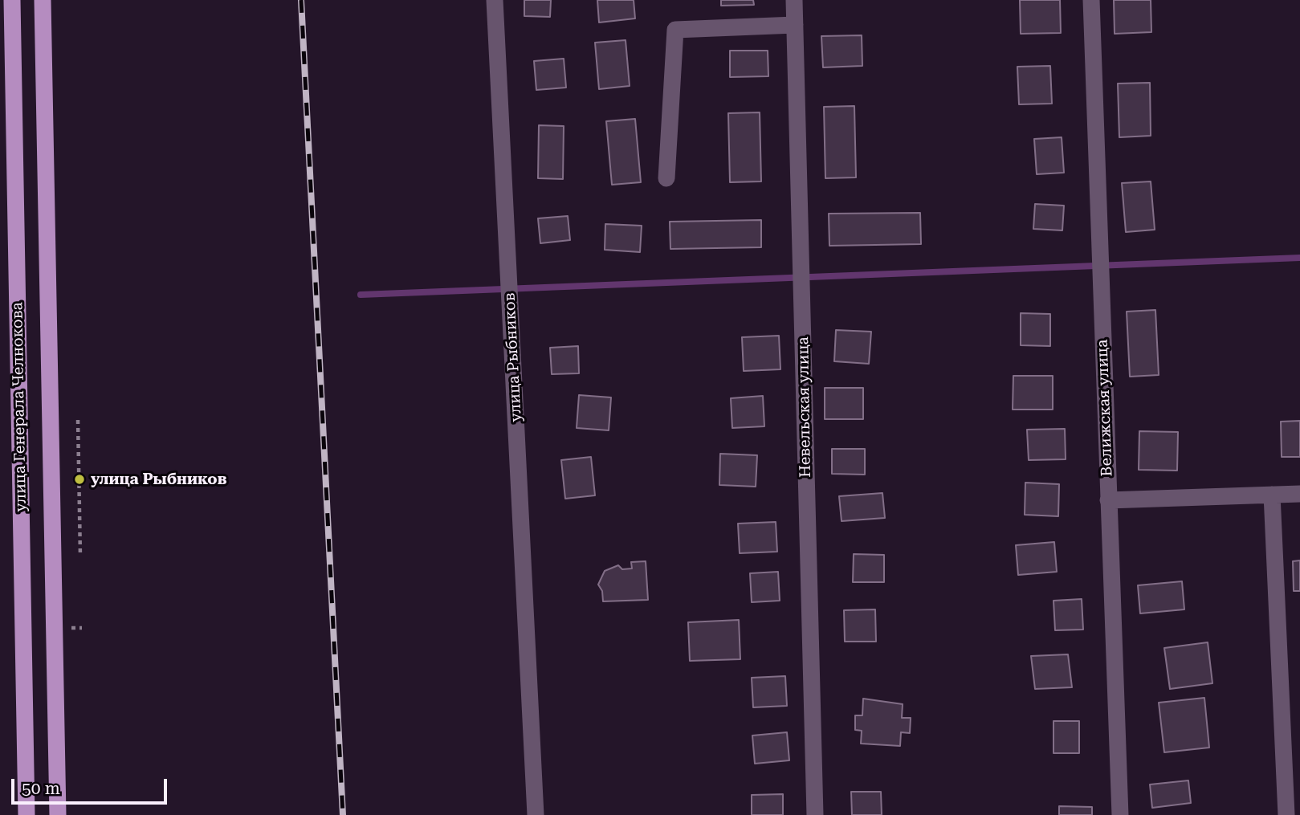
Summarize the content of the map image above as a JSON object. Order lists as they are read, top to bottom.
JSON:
{
  "streets": {
    "main road": ["улица Генерала Челнокова"],
    "street": ["улица Рыбников", "Невельская улица", "Велижская улица"]
  },
  "places": ["улица Рыбников"],
  "scale_bar": "50 m"
}
